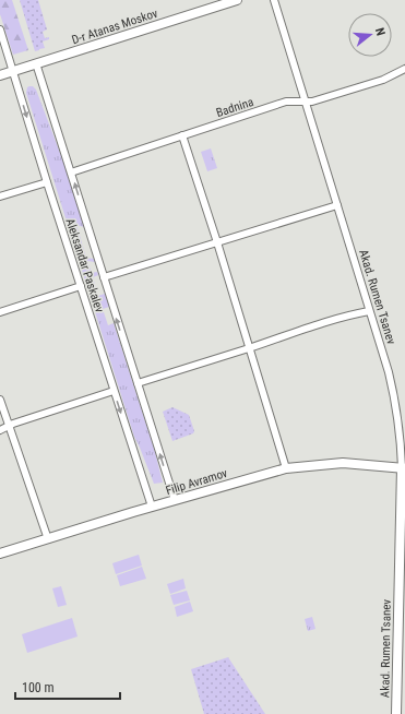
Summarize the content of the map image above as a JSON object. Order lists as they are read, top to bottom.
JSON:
{
  "streets": {
    "street": [
      "D-r Atanas Moskov",
      "Badnina",
      "Aleksandar Paskalev",
      "Akad. Rumen Tsanev",
      "Filip Avramov"
    ]
  },
  "crossings": [
    ["D-r Atanas Moskov", "Aleksandar Paskalev"],
    ["Badnina", "Aleksandar Paskalev"],
    ["Badnina", "Akad. Rumen Tsanev"],
    ["Aleksandar Paskalev", "Filip Avramov"],
    ["Akad. Rumen Tsanev", "Filip Avramov"]
  ],
  "scale_bar": "100 m",
  "north": "right"
}
